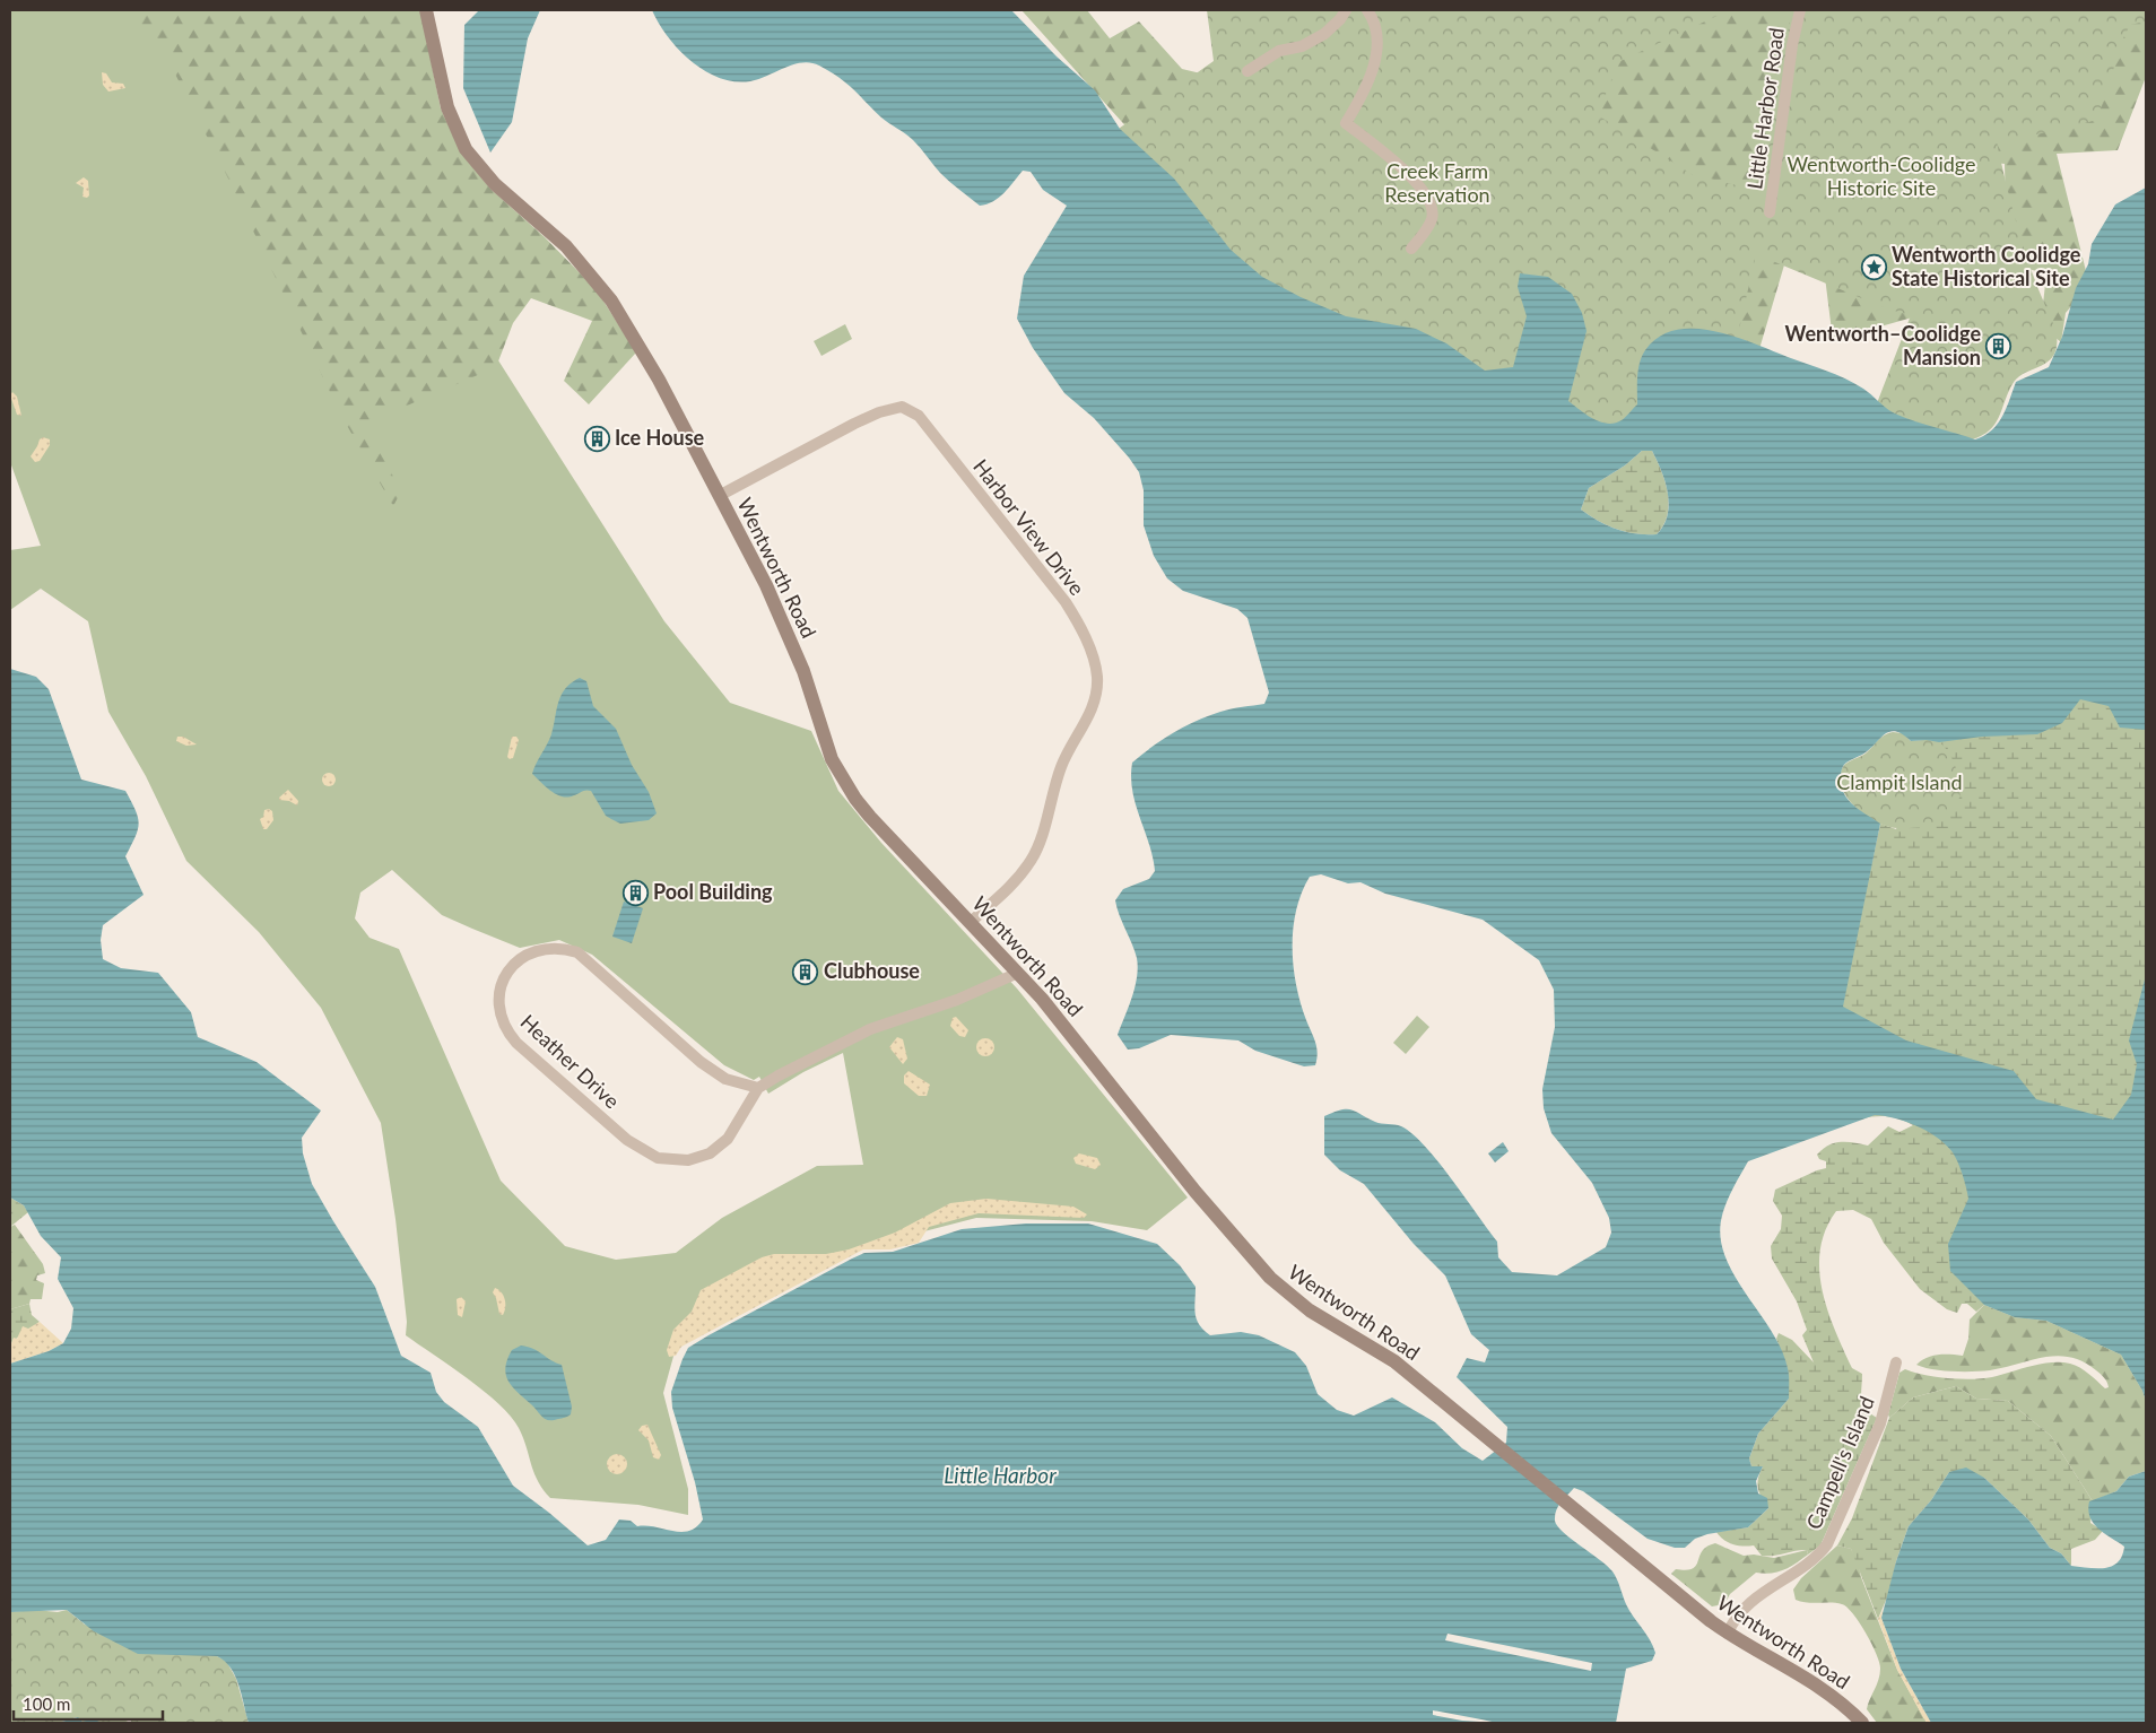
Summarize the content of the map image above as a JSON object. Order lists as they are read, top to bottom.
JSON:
{
  "streets": {
    "main road": ["Wentworth Road"],
    "street": [
      "Little Harbor Road",
      "Harbor View Drive",
      "Heather Drive",
      "Campell's Island"
    ]
  },
  "crossings": [
    ["Harbor View Drive", "Wentworth Road"],
    ["Wentworth Road", "Campell's Island"]
  ],
  "water": ["Little Harbor"],
  "parks": ["Wentworth-Coolidge Historic Site", "Creek Farm Reservation", "Clampit Island"],
  "places": {
    "place": ["Wentworth Coolidge State Historical Site"],
    "building": [
      "Wentworth–Coolidge Mansion",
      "Ice House",
      "Pool Building",
      "Clubhouse"
    ]
  },
  "scale_bar": "100 m"
}
